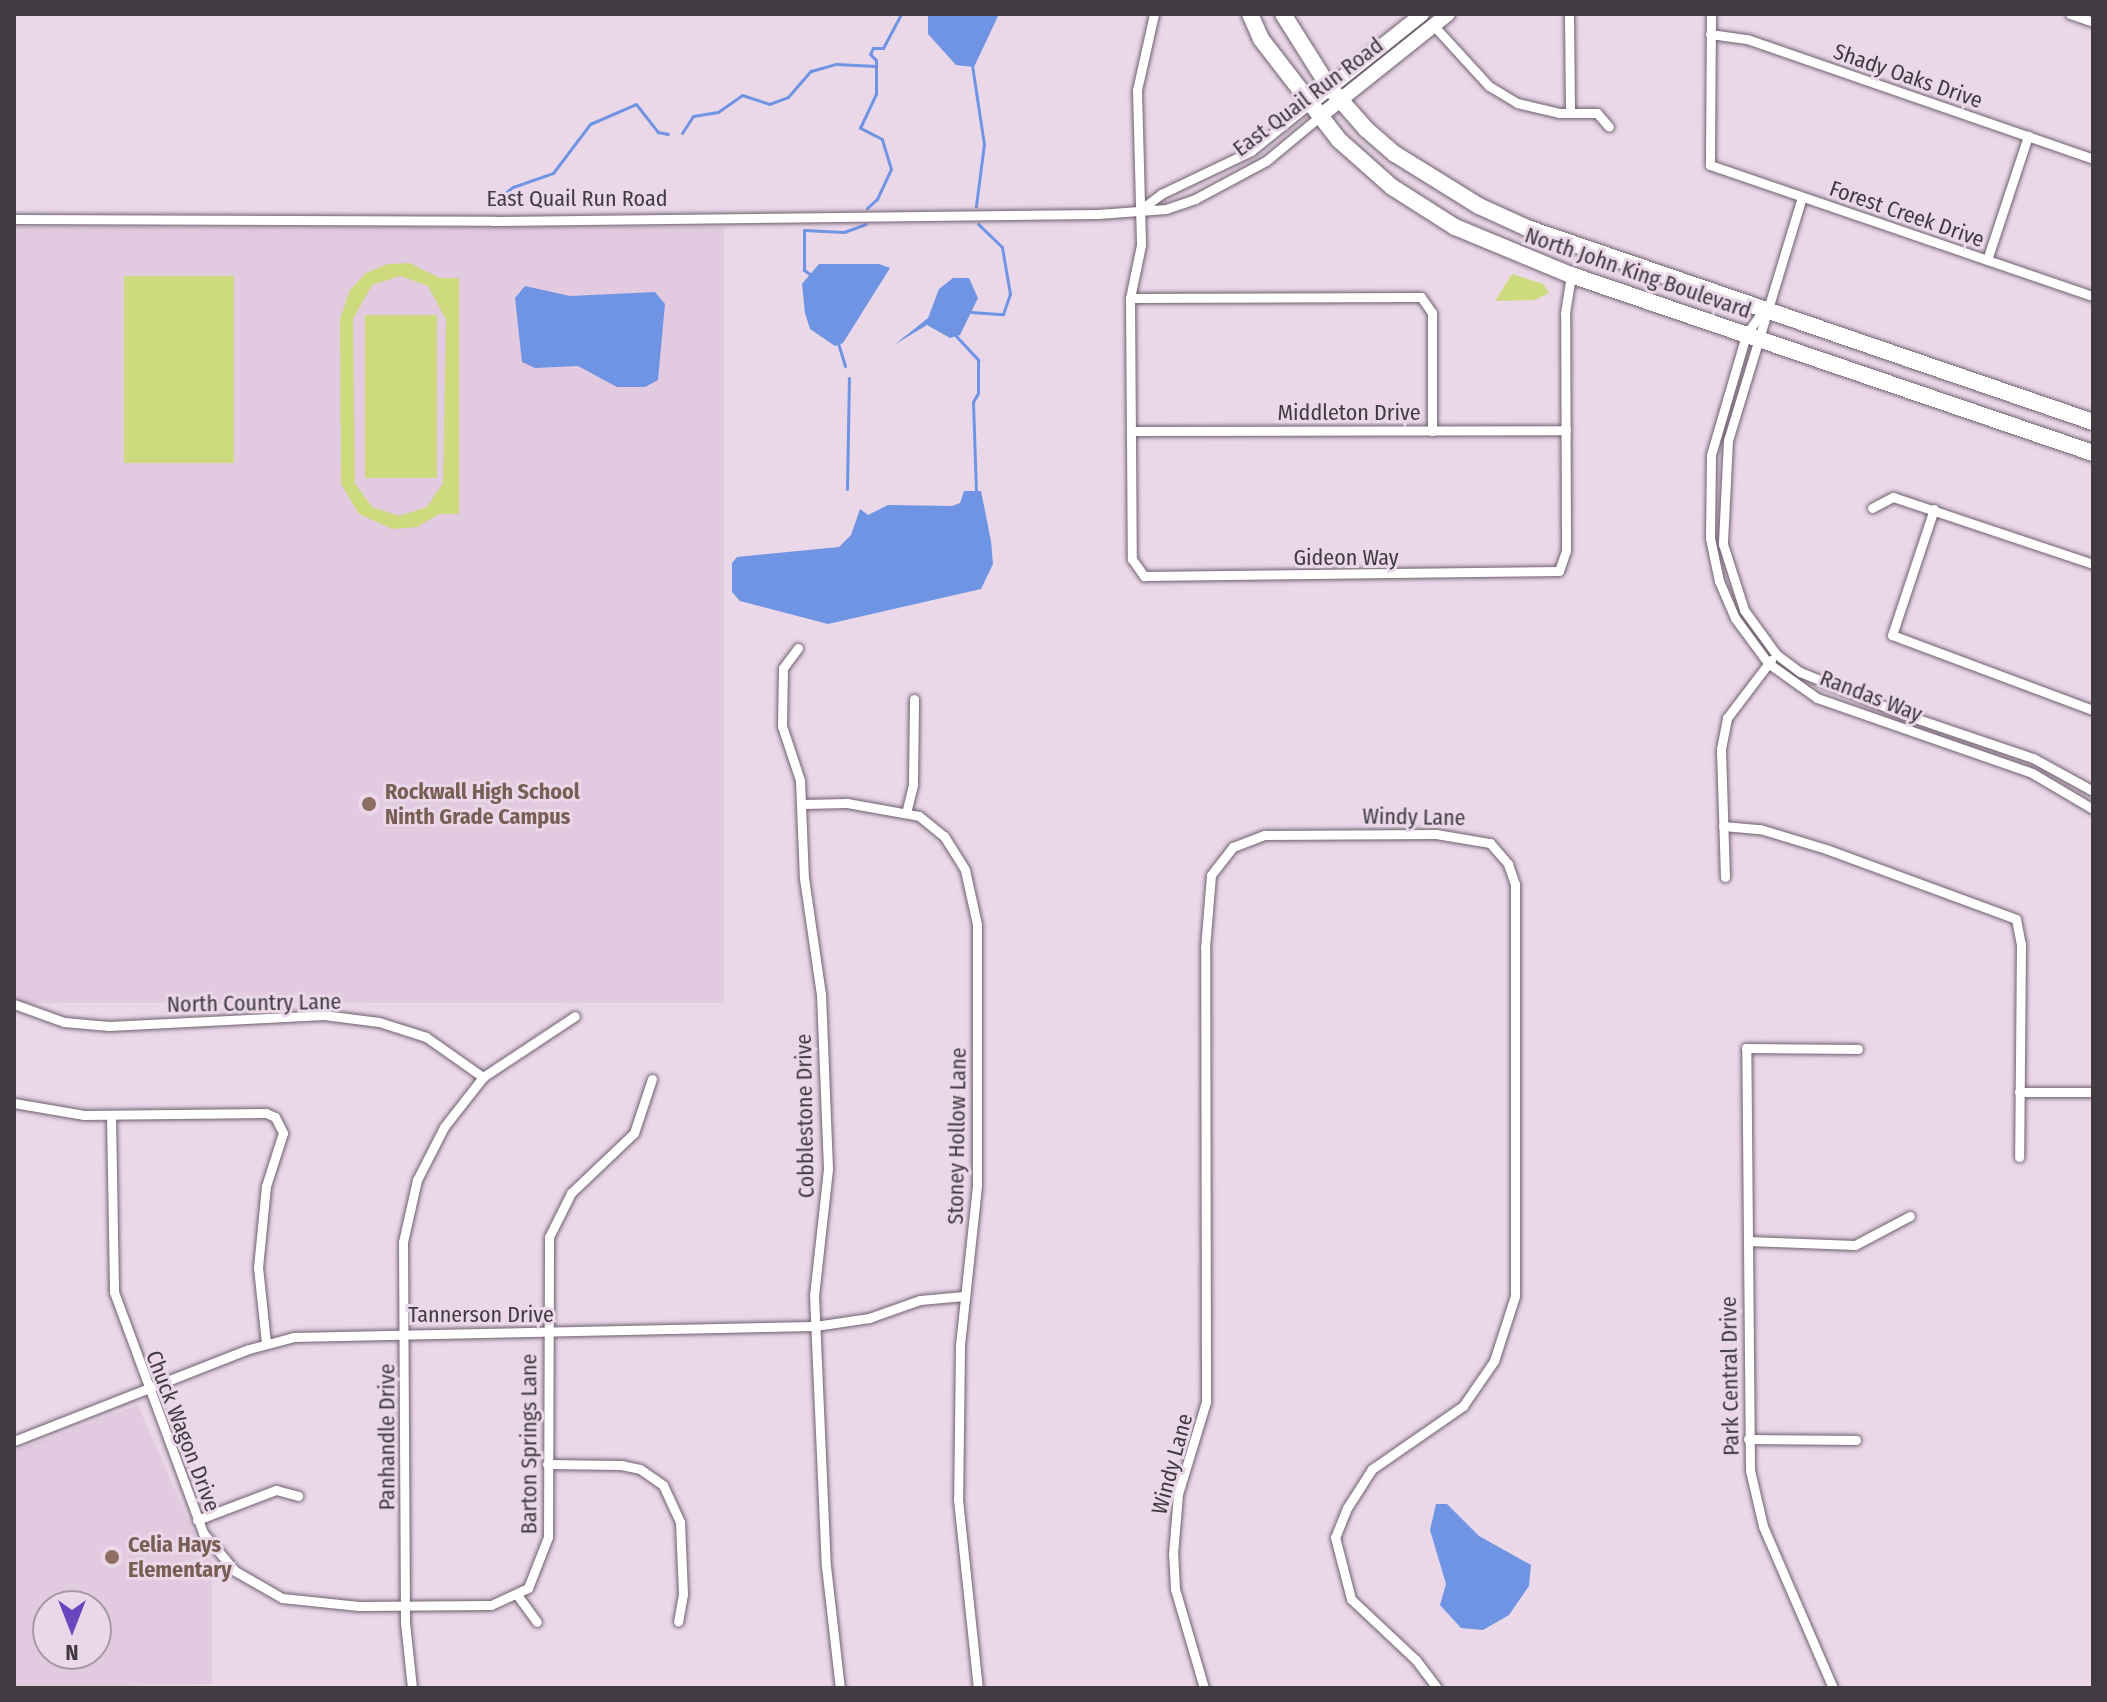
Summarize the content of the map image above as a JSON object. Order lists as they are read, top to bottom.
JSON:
{
  "streets": {
    "main road": ["North John King Boulevard"],
    "street": [
      "Shady Oaks Drive",
      "East Quail Run Road",
      "Forest Creek Drive",
      "Middleton Drive",
      "Gideon Way",
      "Randas Way",
      "Windy Lane",
      "North Country Lane",
      "Cobblestone Drive",
      "Stoney Hollow Lane",
      "Tannerson Drive",
      "Park Central Drive",
      "Chuck Wagon Drive",
      "Panhandle Drive",
      "Barton Springs Lane"
    ]
  },
  "crossings": [
    ["Shady Oaks Drive", "Forest Creek Drive"],
    ["East Quail Run Road", "North John King Boulevard"],
    ["Forest Creek Drive", "Randas Way"],
    ["North John King Boulevard", "Randas Way"],
    ["Middleton Drive", "Gideon Way"],
    ["North Country Lane", "Panhandle Drive"],
    ["Cobblestone Drive", "Stoney Hollow Lane"],
    ["Cobblestone Drive", "Tannerson Drive"],
    ["Stoney Hollow Lane", "Tannerson Drive"],
    ["Tannerson Drive", "Chuck Wagon Drive"],
    ["Tannerson Drive", "Panhandle Drive"],
    ["Tannerson Drive", "Barton Springs Lane"],
    ["Chuck Wagon Drive", "Panhandle Drive"]
  ],
  "places": ["Rockwall High School Ninth Grade Campus", "Celia Hays Elementary"],
  "north": "bottom"
}
